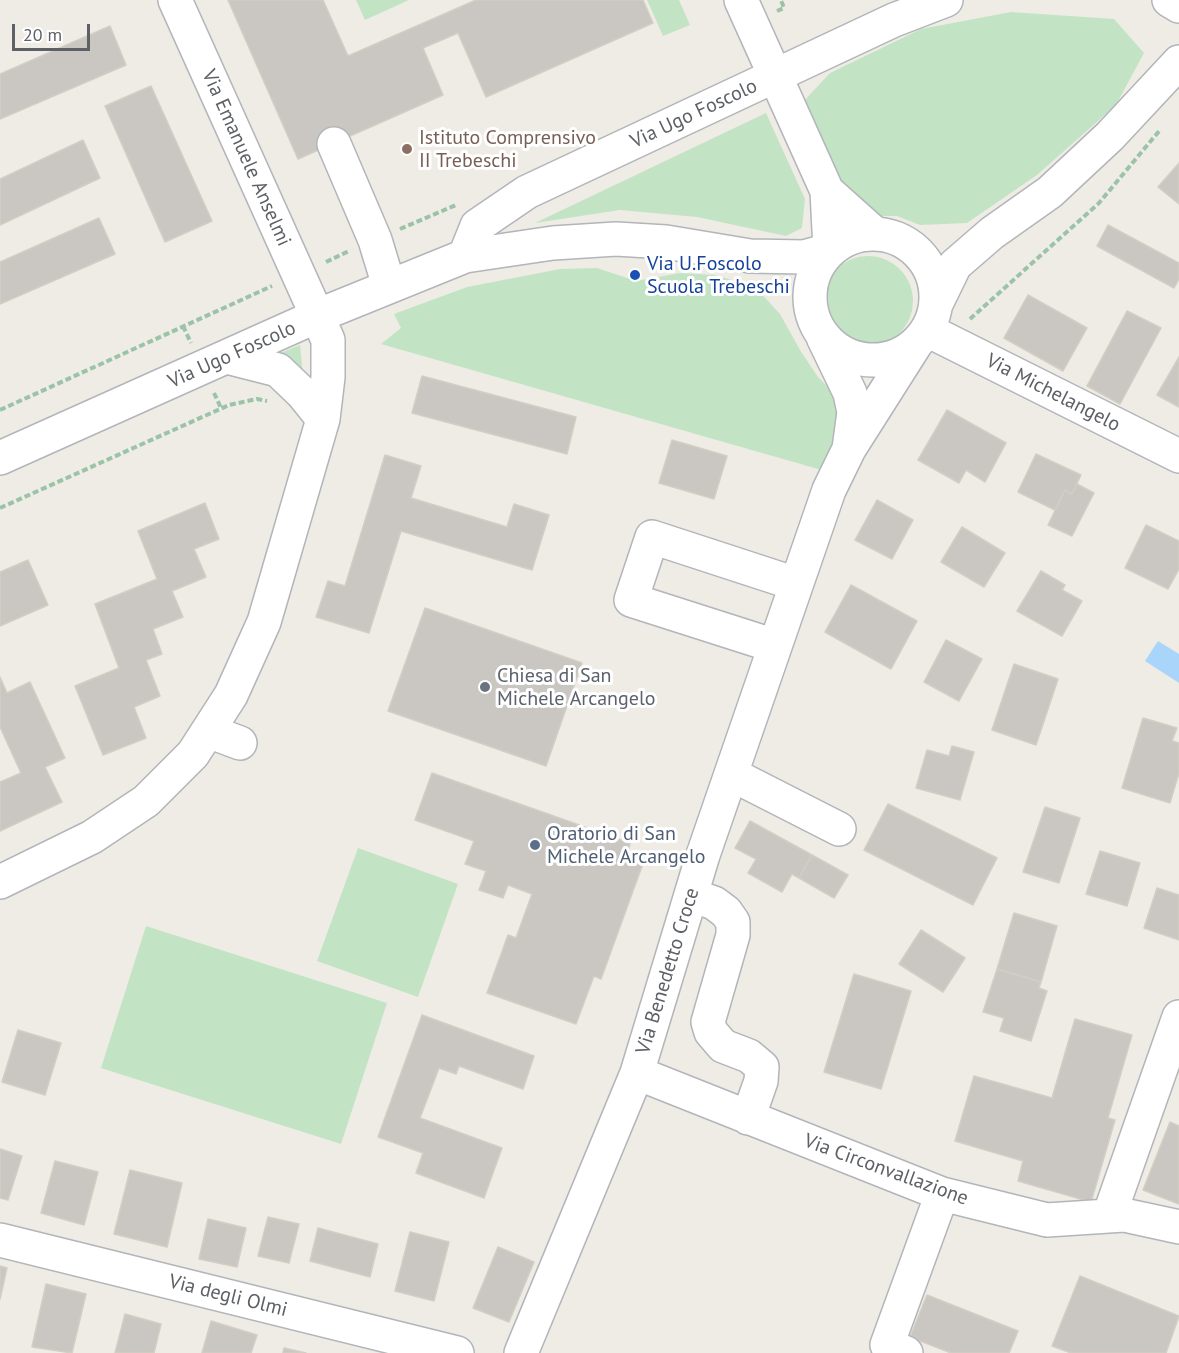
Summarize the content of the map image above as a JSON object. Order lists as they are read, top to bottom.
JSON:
{
  "streets": {
    "street": [
      "Via Ugo Foscolo",
      "Via Emanuele Anselmi",
      "Via Michelangelo",
      "Via Benedetto Croce",
      "Via Circonvallazione",
      "Via degli Olmi"
    ]
  },
  "crossings": [
    ["Via Ugo Foscolo", "Via Emanuele Anselmi"],
    ["Via Ugo Foscolo", "Via Michelangelo"],
    ["Via Ugo Foscolo", "Via Benedetto Croce"],
    ["Via Michelangelo", "Via Benedetto Croce"],
    ["Via Benedetto Croce", "Via Circonvallazione"]
  ],
  "places": [
    "Istituto Comprensivo II Trebeschi",
    "Via U.Foscolo Scuola Trebeschi",
    "Chiesa di San Michele Arcangelo",
    "Oratorio di San Michele Arcangelo"
  ],
  "scale_bar": "20 m"
}
